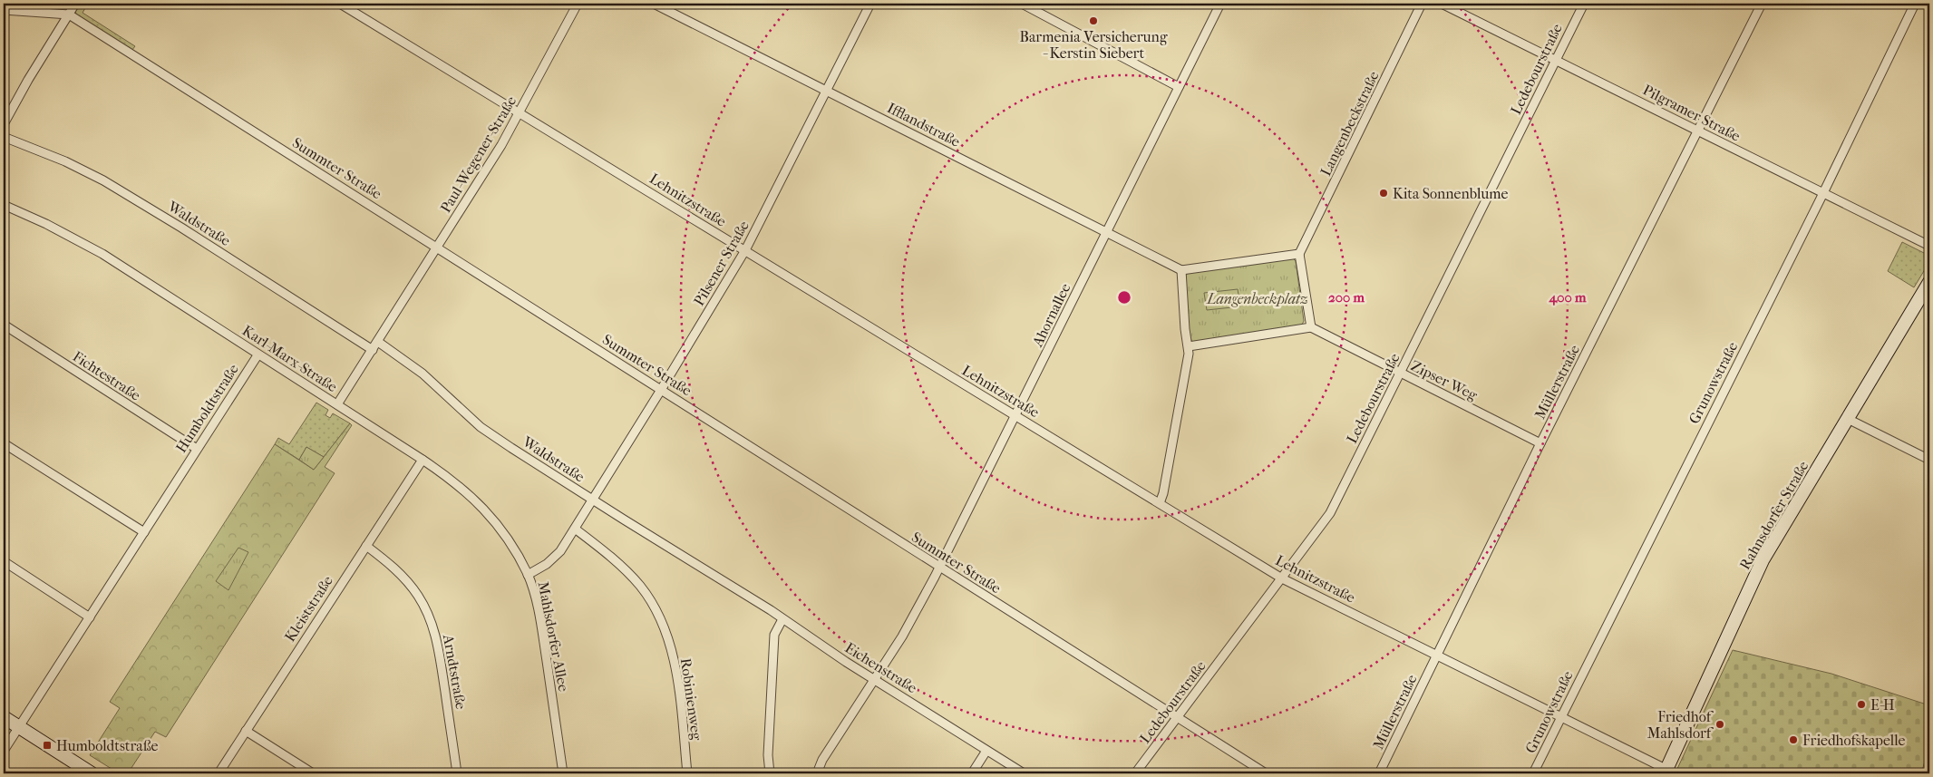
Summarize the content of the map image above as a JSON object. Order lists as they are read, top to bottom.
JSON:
{
  "streets": {
    "street": [
      "Ledebourstraße",
      "Pilgramer Straße",
      "Langenbeckstraße",
      "Ifflandstraße",
      "Paul-Wegener-Straße",
      "Summter Straße",
      "Lehnitzstraße",
      "Waldstraße",
      "Pilsener Straße",
      "Ahornallee",
      "Karl-Marx-Straße",
      "Fichtestraße",
      "Zipser Weg",
      "Müllerstraße",
      "Grunowstraße",
      "Humboldtstraße",
      "Rahnsdorfer Straße",
      "Kleiststraße",
      "Mahlsdorfer Allee",
      "Eichenstraße",
      "Arndtstraße",
      "Robinienweg"
    ]
  },
  "crossings": [
    ["Ledebourstraße", "Pilgramer Straße"],
    ["Ledebourstraße", "Summter Straße"],
    ["Ledebourstraße", "Lehnitzstraße"],
    ["Ledebourstraße", "Zipser Weg"],
    ["Pilgramer Straße", "Müllerstraße"],
    ["Pilgramer Straße", "Grunowstraße"],
    ["Ifflandstraße", "Pilsener Straße"],
    ["Ifflandstraße", "Ahornallee"],
    ["Paul-Wegener-Straße", "Summter Straße"],
    ["Paul-Wegener-Straße", "Lehnitzstraße"],
    ["Paul-Wegener-Straße", "Waldstraße"],
    ["Paul-Wegener-Straße", "Karl-Marx-Straße"],
    ["Summter Straße", "Pilsener Straße"],
    ["Summter Straße", "Ahornallee"],
    ["Lehnitzstraße", "Pilsener Straße"],
    ["Lehnitzstraße", "Ahornallee"],
    ["Lehnitzstraße", "Müllerstraße"],
    ["Lehnitzstraße", "Grunowstraße"],
    ["Lehnitzstraße", "Rahnsdorfer Straße"],
    ["Waldstraße", "Mahlsdorfer Allee"],
    ["Waldstraße", "Eichenstraße"],
    ["Pilsener Straße", "Mahlsdorfer Allee"],
    ["Ahornallee", "Eichenstraße"],
    ["Karl-Marx-Straße", "Humboldtstraße"],
    ["Karl-Marx-Straße", "Kleiststraße"],
    ["Karl-Marx-Straße", "Mahlsdorfer Allee"],
    ["Fichtestraße", "Humboldtstraße"],
    ["Zipser Weg", "Müllerstraße"],
    ["Kleiststraße", "Arndtstraße"],
    ["Mahlsdorfer Allee", "Robinienweg"]
  ],
  "parks": ["Langenbeckplatz"],
  "places": {
    "other": [
      "Barmenia Versicherung - Kerstin Siebert",
      "Kita Sonnenblume",
      "E-H",
      "Friedhof Mahlsdorf",
      "Friedhofskapelle"
    ],
    "transit": ["Humboldtstraße"]
  },
  "rings": ["200 m", "400 m"]
}
